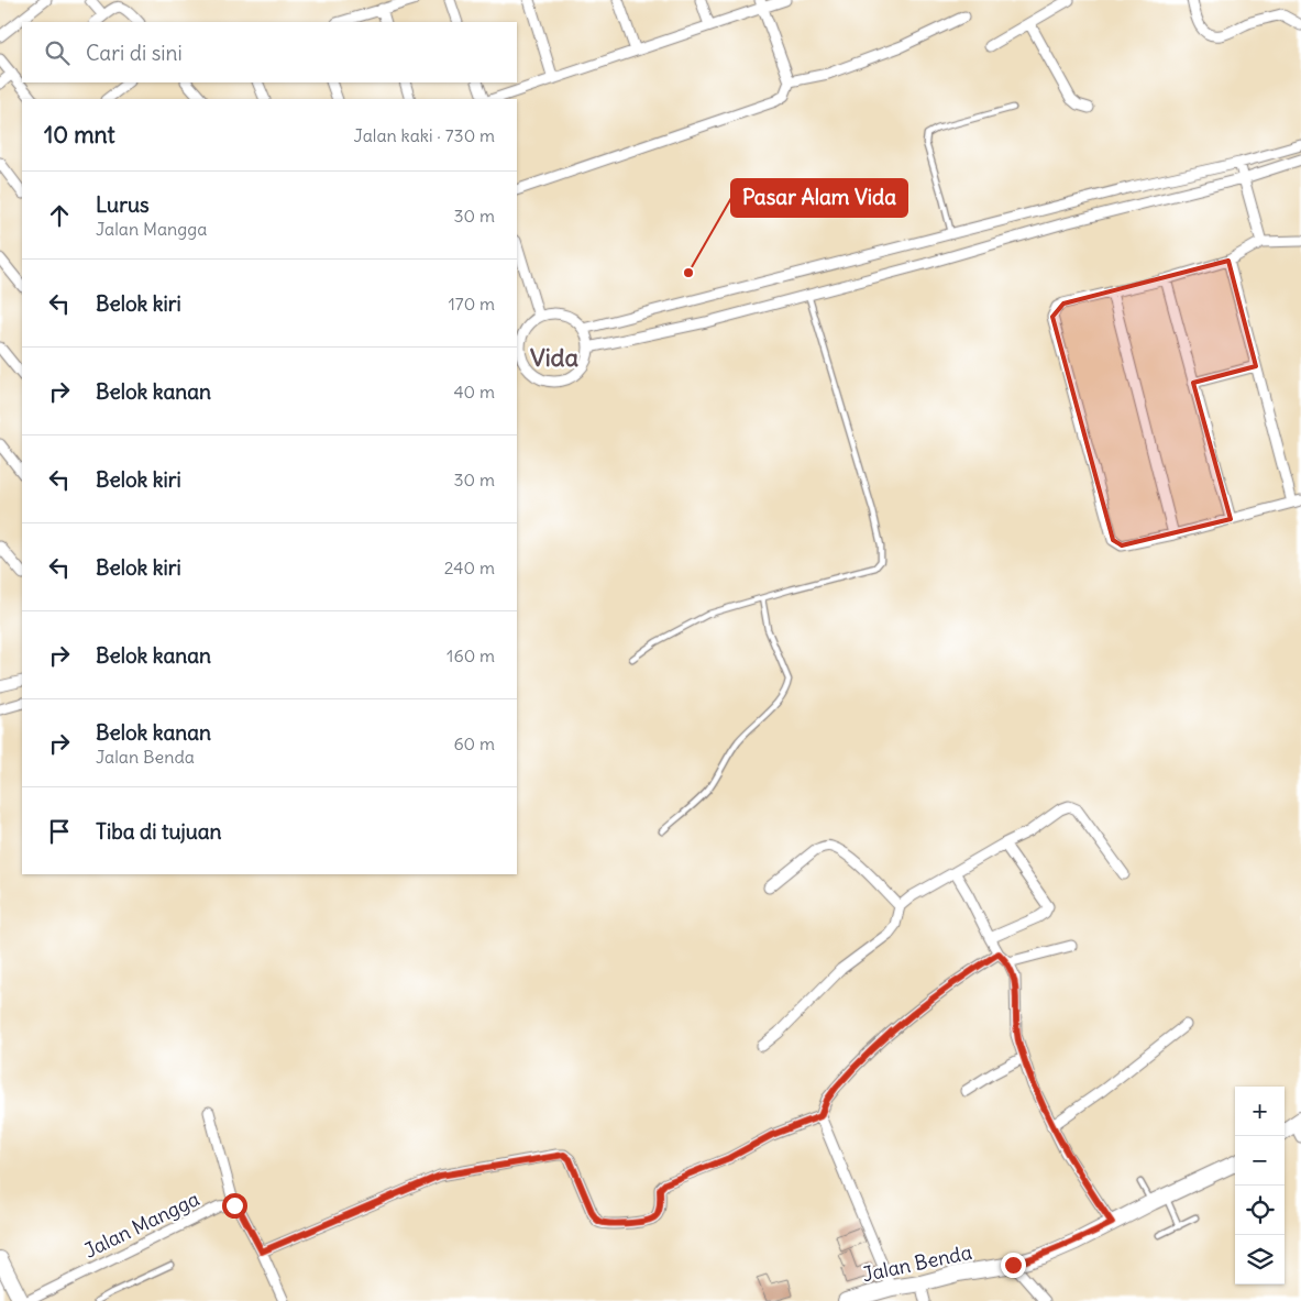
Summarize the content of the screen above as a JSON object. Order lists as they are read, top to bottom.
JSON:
{
  "streets": {
    "street": ["Jalan Mangga", "Jalan Benda"]
  },
  "districts": ["Vida"],
  "places": ["Pasar Alam Vida"],
  "page": {
    "search": "Cari di sini",
    "heading": ["10 mnt", "Jalan kaki · 730 m"],
    "list": [
      ["Lurus", "Jalan Mangga", "30 m"],
      ["Belok kiri", "170 m"],
      ["Belok kanan", "40 m"],
      ["Belok kiri", "30 m"],
      ["Belok kiri", "240 m"],
      ["Belok kanan", "160 m"],
      ["Belok kanan", "Jalan Benda", "60 m"],
      "Tiba di tujuan"
    ],
    "map_buttons": ["+", "−"]
  }
}
